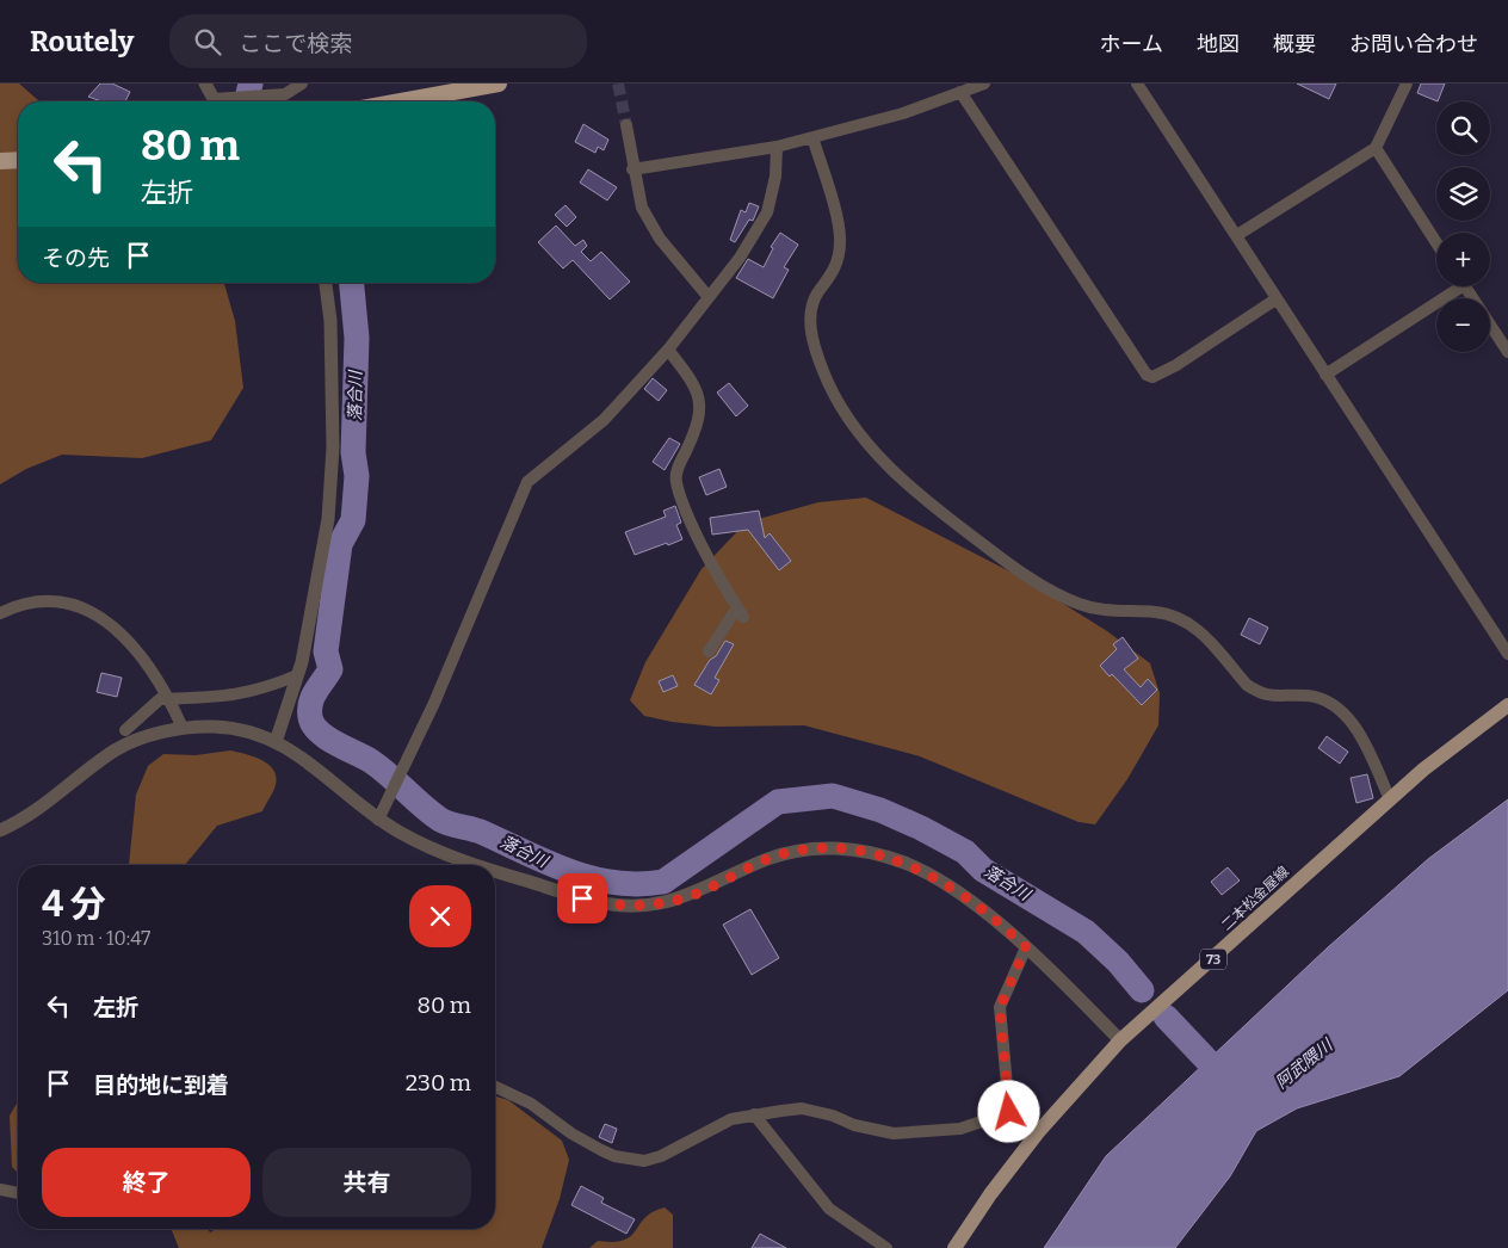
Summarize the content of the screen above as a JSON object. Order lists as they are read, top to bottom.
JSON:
{
  "streets": {
    "main road": ["二本松金屋線", "73"]
  },
  "water": ["落合川", "阿武隈川"],
  "page": {
    "header": "Routely",
    "search": "ここで検索",
    "nav": [
      "ホーム",
      "地図",
      "概要",
      "お問い合わせ"
    ],
    "map_buttons": ["+", "−"],
    "turn": ["80 m", "左折"],
    "then": "その先",
    "heading": ["4 分", "310 m · 10:47"],
    "list": [
      {
        "name": "左折",
        "value": "80 m"
      },
      {
        "name": "目的地に到着",
        "value": "230 m"
      }
    ],
    "buttons": ["終了", "共有"]
  }
}
